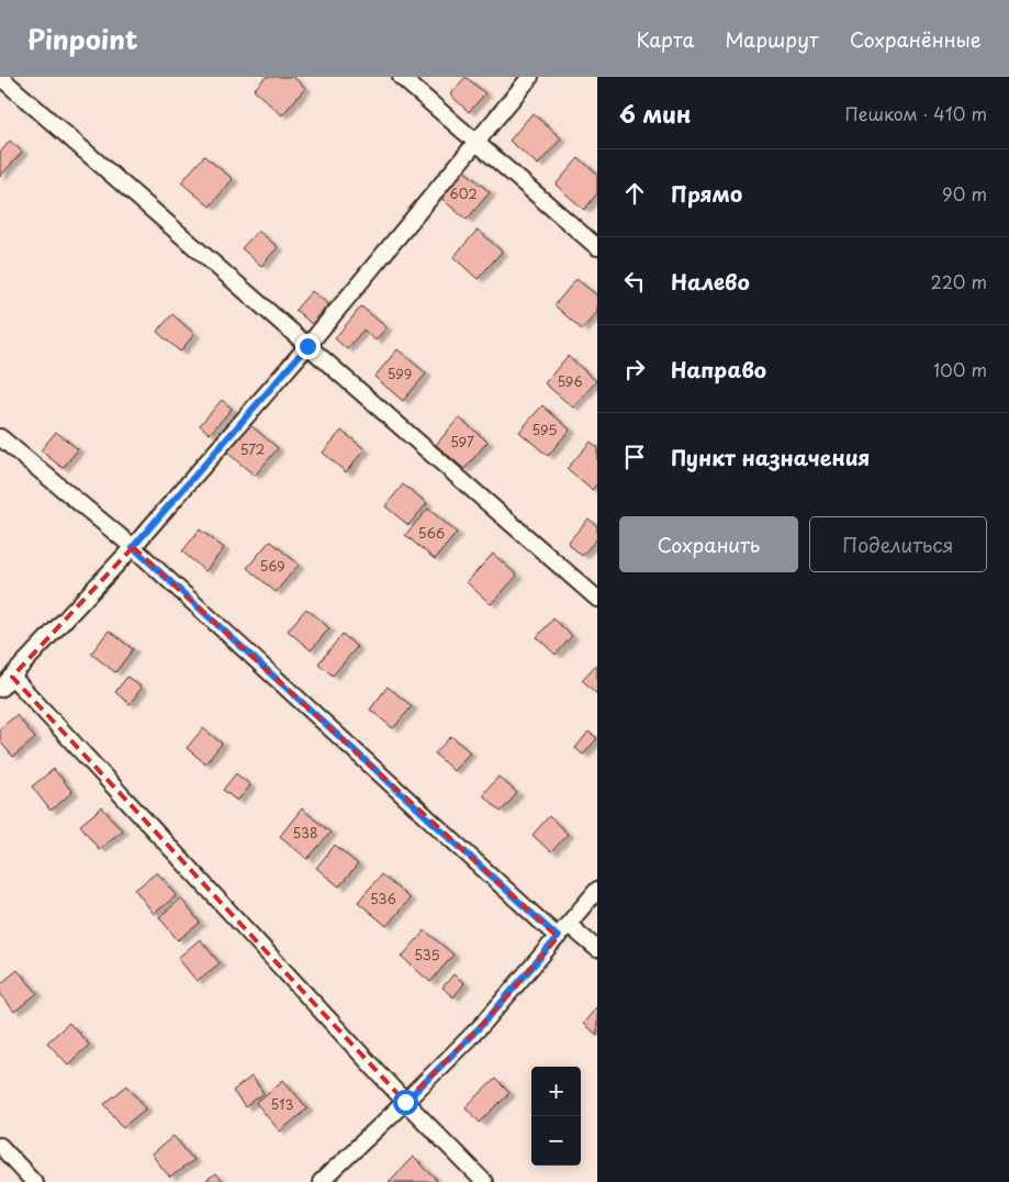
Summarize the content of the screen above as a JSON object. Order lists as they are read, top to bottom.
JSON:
{
  "house_numbers": [
    "602",
    "599",
    "596",
    "595",
    "597",
    "572",
    "566",
    "569",
    "538",
    "536",
    "535",
    "513"
  ],
  "page": {
    "header": "Pinpoint",
    "nav": ["Карта", "Маршрут", "Сохранённые"],
    "heading": ["6 мин", "Пешком · 410 m"],
    "list": [
      ["Прямо", "90 m"],
      ["Налево", "220 m"],
      ["Направо", "100 m"],
      "Пункт назначения"
    ],
    "buttons": ["Сохранить", "Поделиться"],
    "map_buttons": ["+", "−"]
  }
}
